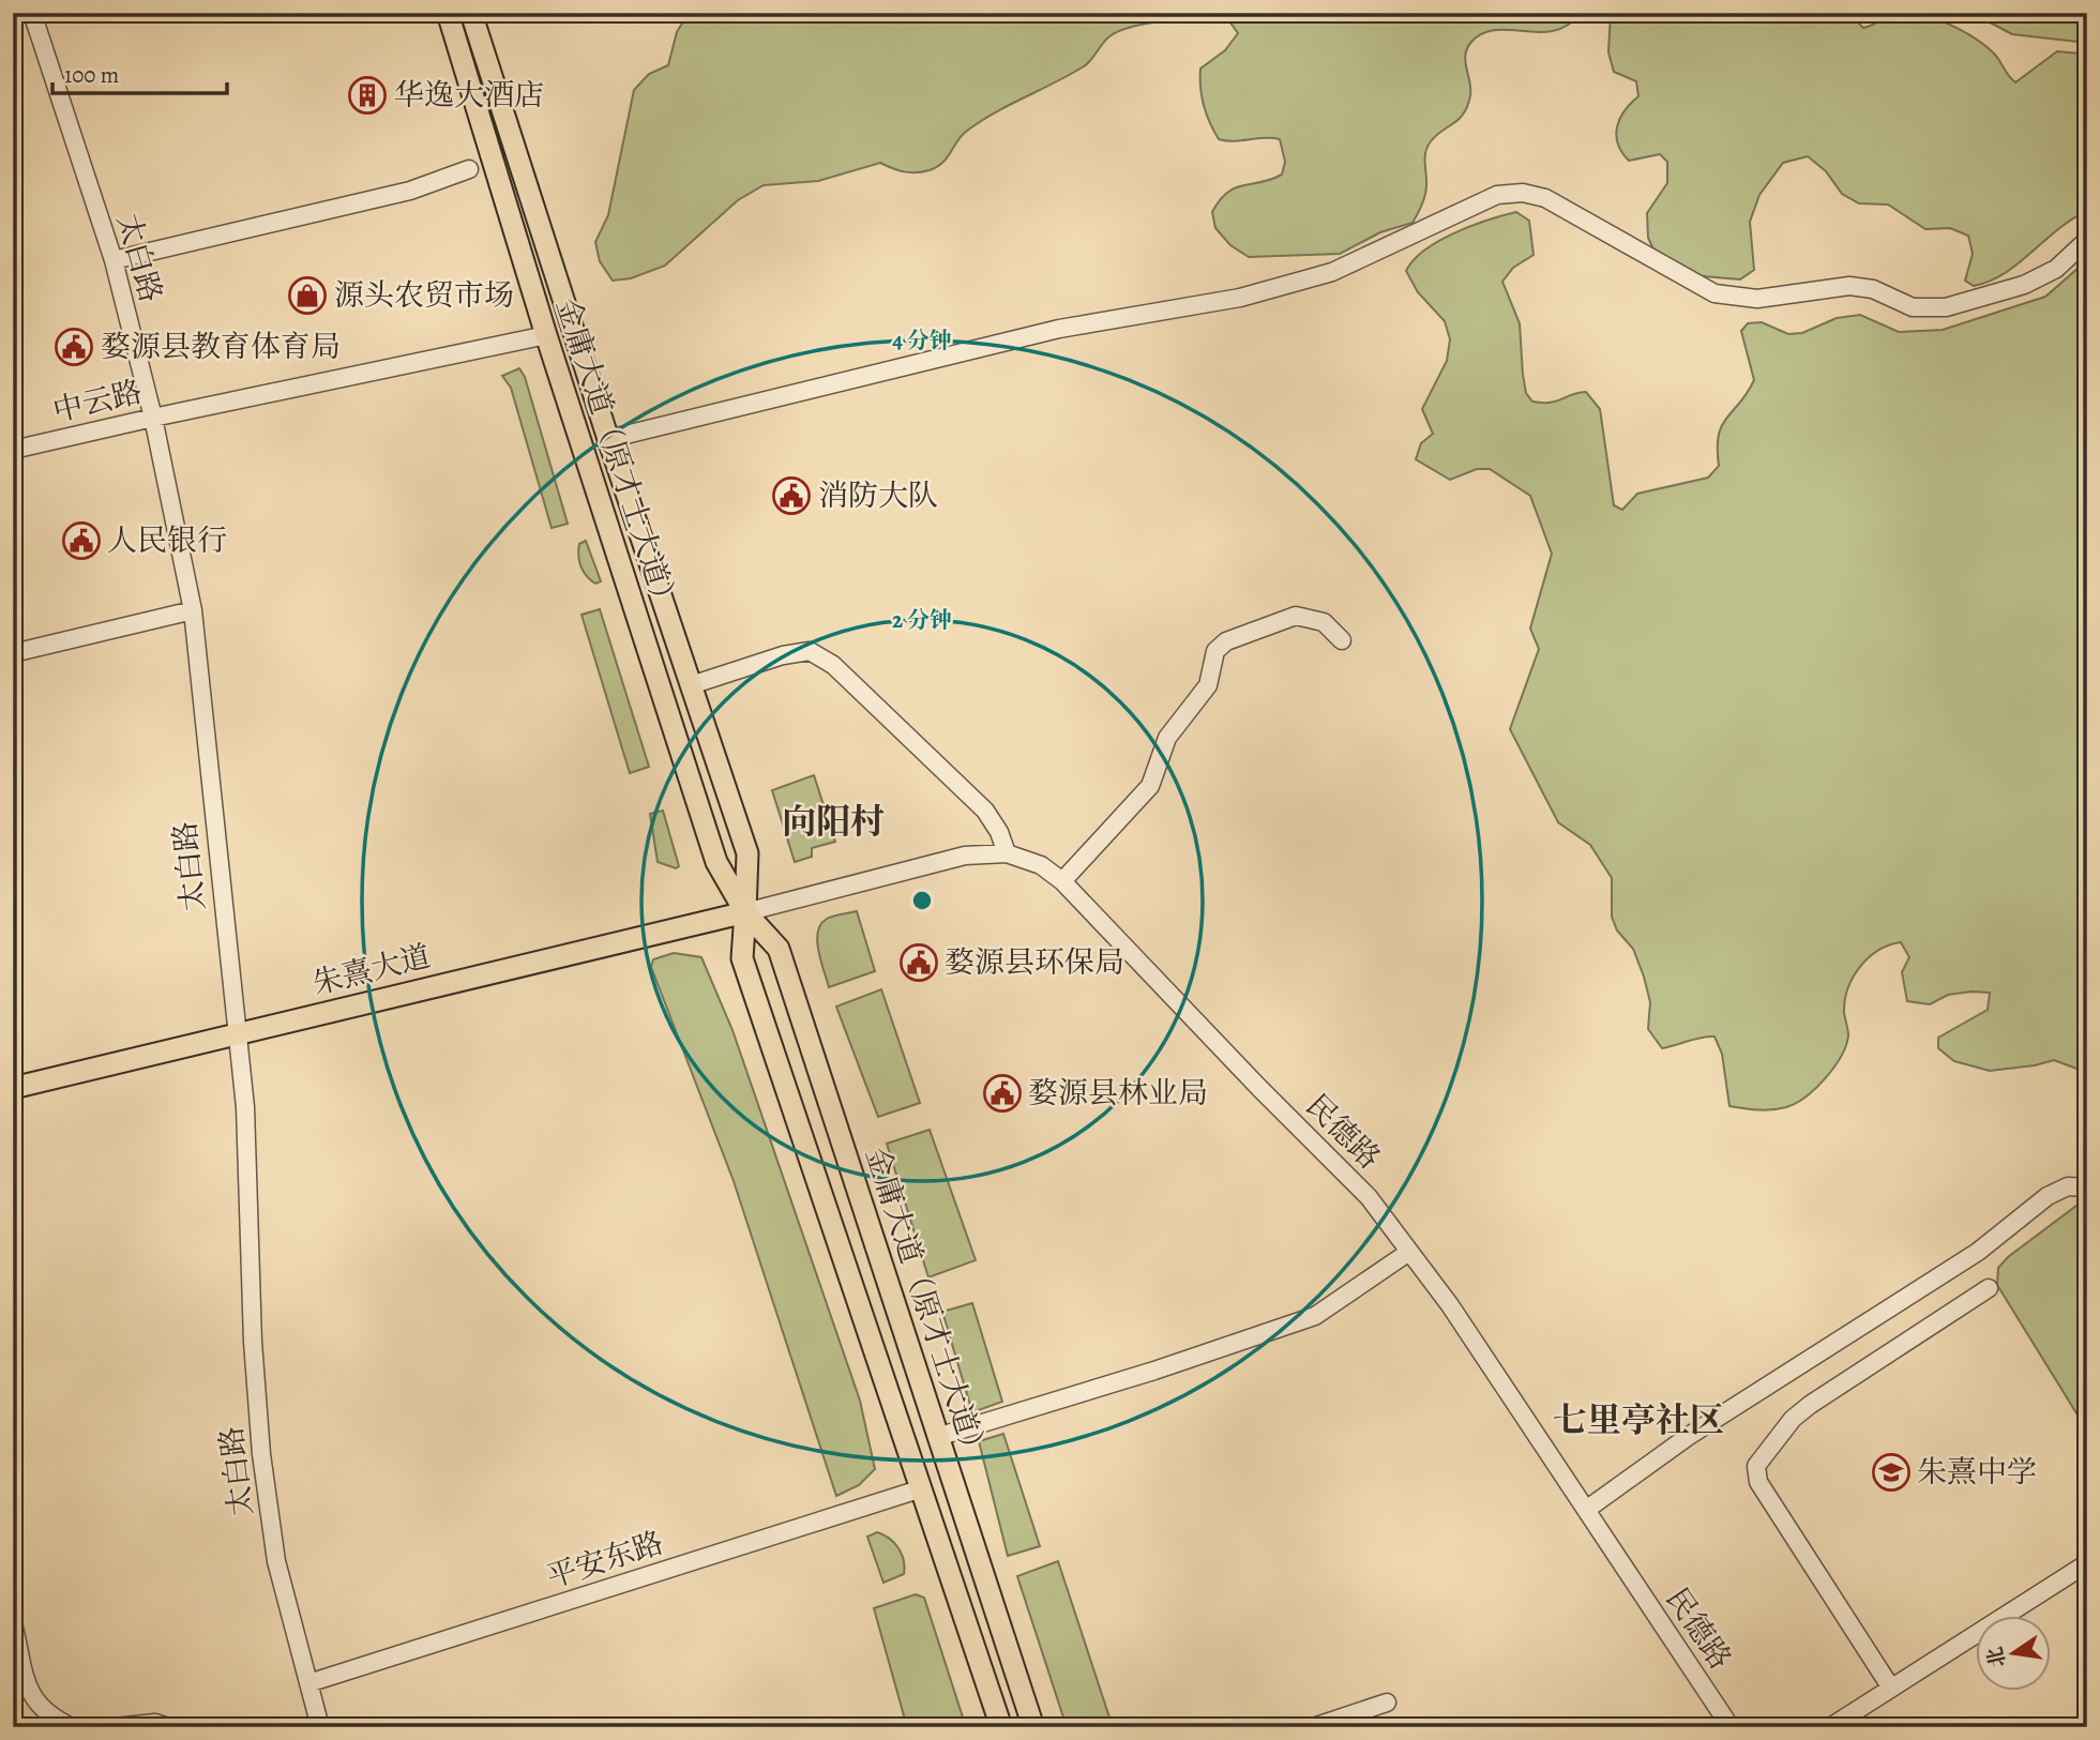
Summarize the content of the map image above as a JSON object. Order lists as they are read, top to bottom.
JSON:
{
  "streets": {
    "main road": ["金庸大道（原才士大道）", "朱熹大道"],
    "street": [
      "太白路",
      "中云路",
      "民德路",
      "平安东路"
    ]
  },
  "crossings": [
    ["太白路", "中云路"],
    ["太白路", "朱熹大道"],
    ["太白路", "平安东路"],
    ["中云路", "金庸大道（原才士大道）"],
    ["金庸大道（原才士大道）", "朱熹大道"],
    ["金庸大道（原才士大道）", "民德路"],
    ["金庸大道（原才士大道）", "平安东路"],
    ["朱熹大道", "民德路"]
  ],
  "districts": ["向阳村", "七里亭社区"],
  "places": {
    "building": ["华逸大酒店"],
    "shop": ["源头农贸市场"],
    "public building": [
      "婺源县教育体育局",
      "消防大队",
      "人民银行",
      "婺源县环保局",
      "婺源县林业局"
    ],
    "school or university": ["朱熹中学"]
  },
  "scale_bar": "100 m",
  "north": "left",
  "rings": ["4 分钟", "2 分钟"]
}
